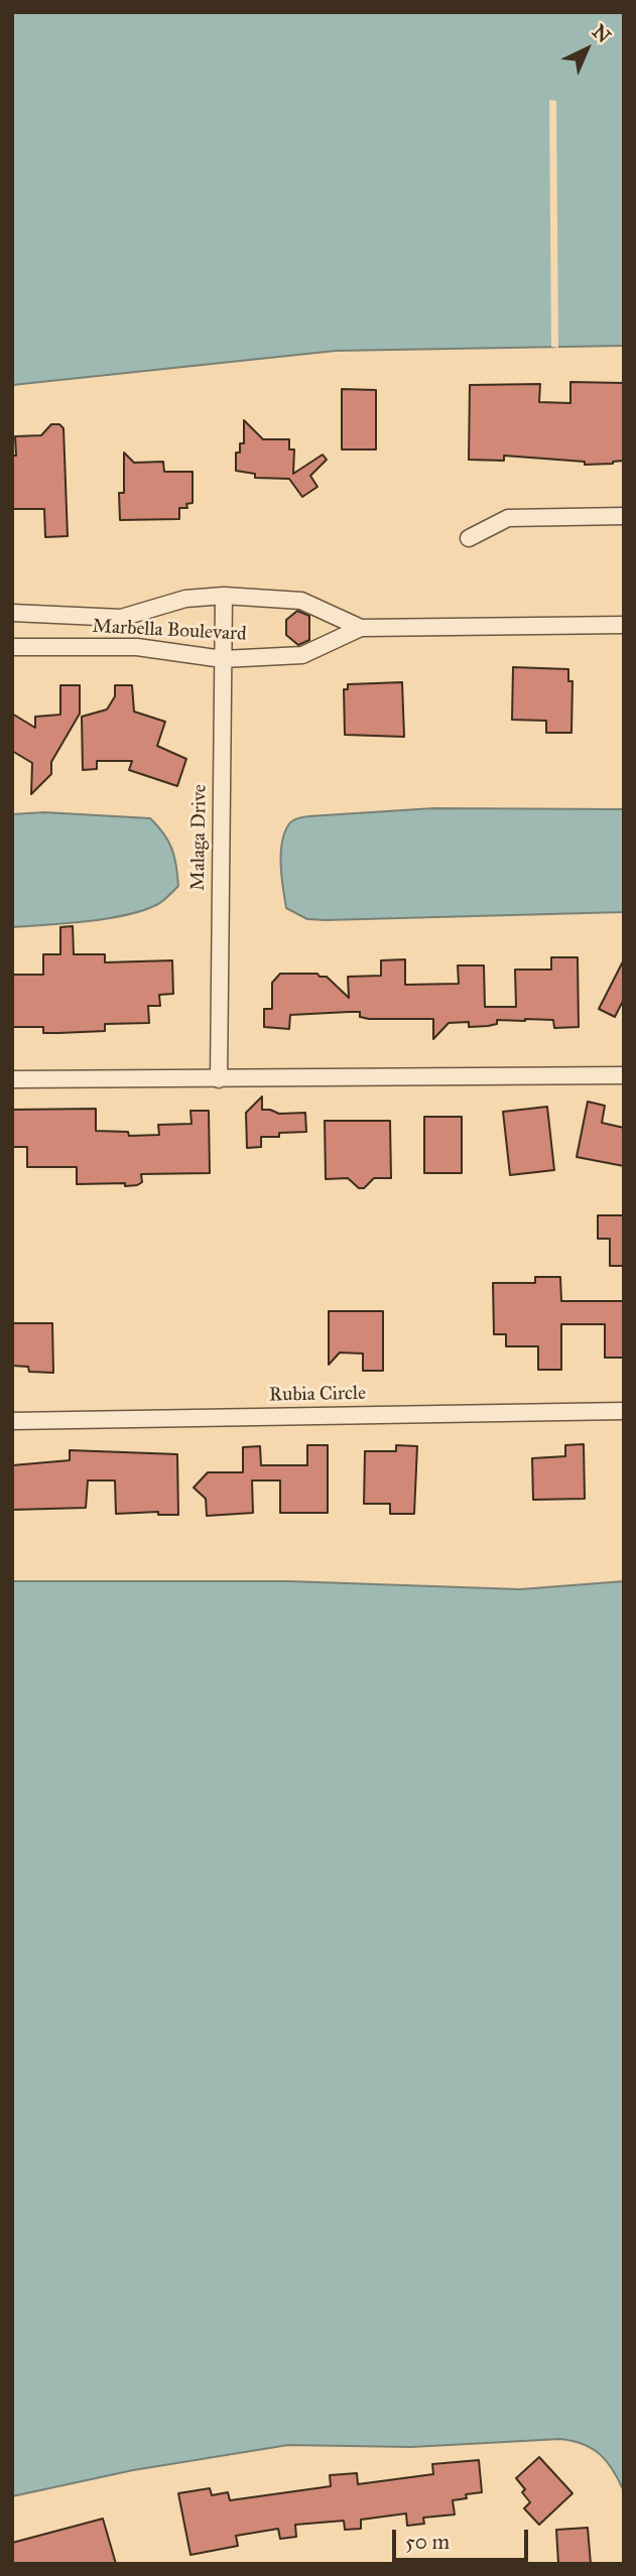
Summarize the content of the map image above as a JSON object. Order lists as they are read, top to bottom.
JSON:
{
  "streets": {
    "street": ["Marbella Boulevard", "Malaga Drive", "Rubia Circle"]
  },
  "crossings": [
    ["Marbella Boulevard", "Malaga Drive"]
  ],
  "scale_bar": "50 m",
  "north": "top right"
}
